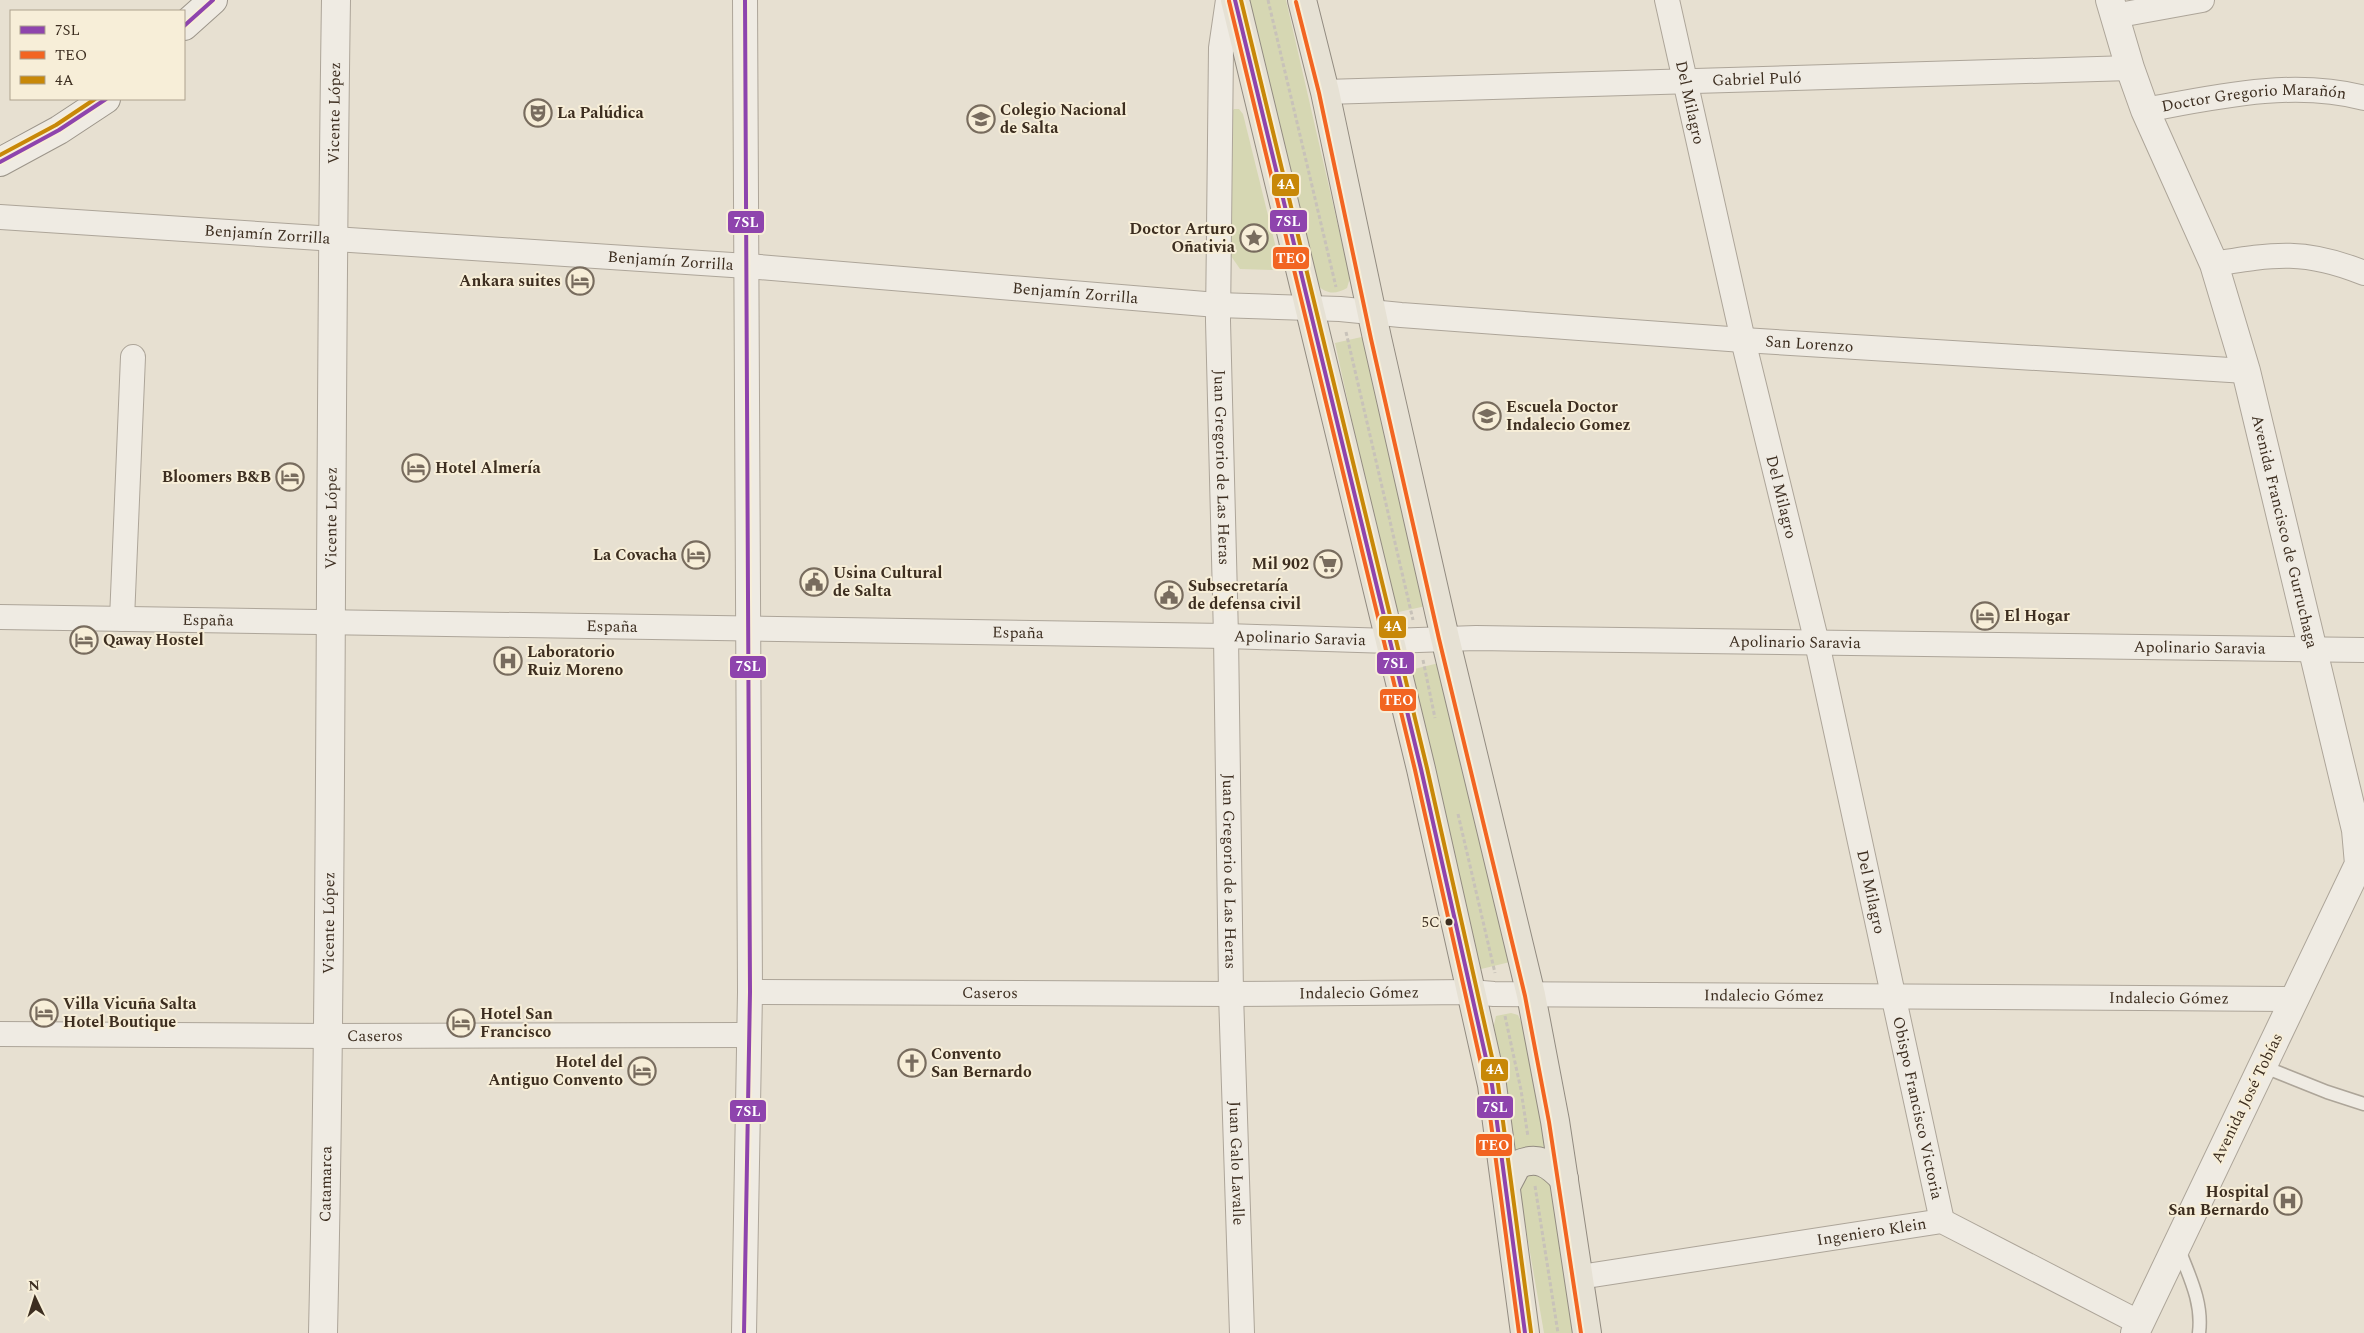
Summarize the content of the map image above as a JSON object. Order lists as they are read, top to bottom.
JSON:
{
  "streets": {
    "street": [
      "Gabriel Puló",
      "Doctor Gregorio Marañón",
      "Del Milagro",
      "Vicente López",
      "Benjamín Zorrilla",
      "San Lorenzo",
      "Juan Gregorio de Las Heras",
      "Avenida Francisco de Gurruchaga",
      "España",
      "Apolinario Saravia",
      "Caseros",
      "Indalecio Gómez",
      "Avenida José Tobías",
      "Obispo Francisco Victoria",
      "Juan Galo Lavalle",
      "Catamarca",
      "Ingeniero Klein"
    ]
  },
  "crossings": [
    ["Gabriel Puló", "Del Milagro"],
    ["Gabriel Puló", "Avenida Francisco de Gurruchaga"],
    ["Doctor Gregorio Marañón", "Avenida Francisco de Gurruchaga"],
    ["Del Milagro", "San Lorenzo"],
    ["Del Milagro", "Apolinario Saravia"],
    ["Del Milagro", "Indalecio Gómez"],
    ["Del Milagro", "Obispo Francisco Victoria"],
    ["Vicente López", "Benjamín Zorrilla"],
    ["Vicente López", "España"],
    ["Vicente López", "Caseros"],
    ["Vicente López", "Catamarca"],
    ["Benjamín Zorrilla", "San Lorenzo"],
    ["Benjamín Zorrilla", "Juan Gregorio de Las Heras"],
    ["San Lorenzo", "Avenida Francisco de Gurruchaga"],
    ["Juan Gregorio de Las Heras", "España"],
    ["Juan Gregorio de Las Heras", "Apolinario Saravia"],
    ["Juan Gregorio de Las Heras", "Caseros"],
    ["Juan Gregorio de Las Heras", "Indalecio Gómez"],
    ["Juan Gregorio de Las Heras", "Juan Galo Lavalle"],
    ["Avenida Francisco de Gurruchaga", "Apolinario Saravia"],
    ["Avenida Francisco de Gurruchaga", "Indalecio Gómez"],
    ["Avenida Francisco de Gurruchaga", "Avenida José Tobías"],
    ["España", "Apolinario Saravia"],
    ["Caseros", "Indalecio Gómez"],
    ["Caseros", "Juan Galo Lavalle"],
    ["Caseros", "Catamarca"],
    ["Indalecio Gómez", "Avenida José Tobías"],
    ["Indalecio Gómez", "Obispo Francisco Victoria"],
    ["Indalecio Gómez", "Juan Galo Lavalle"],
    ["Avenida José Tobías", "Ingeniero Klein"],
    ["Obispo Francisco Victoria", "Ingeniero Klein"]
  ],
  "places": {
    "theatre": ["La Palúdica"],
    "school or university": ["Colegio Nacional de Salta", "Escuela Doctor Indalecio Gomez"],
    "place": ["Doctor Arturo Oñativia"],
    "hotel": [
      "Ankara suites",
      "Hotel Almería",
      "Bloomers B&B",
      "La Covacha",
      "El Hogar",
      "Qaway Hostel",
      "Villa Vicuña Salta Hotel Boutique",
      "Hotel San Francisco",
      "Hotel del Antiguo Convento"
    ],
    "supermarket": ["Mil 902"],
    "public building": ["Usina Cultural de Salta", "Subsecretaría de defensa civil"],
    "hospital": ["Laboratorio Ruiz Moreno", "Hospital San Bernardo"],
    "other": ["5C"],
    "church": ["Convento San Bernardo"]
  },
  "lines": ["transit line 7SL", "transit line 4A", "transit line TEO"],
  "legend": ["7SL", "TEO", "4A"],
  "north": "top"
}
